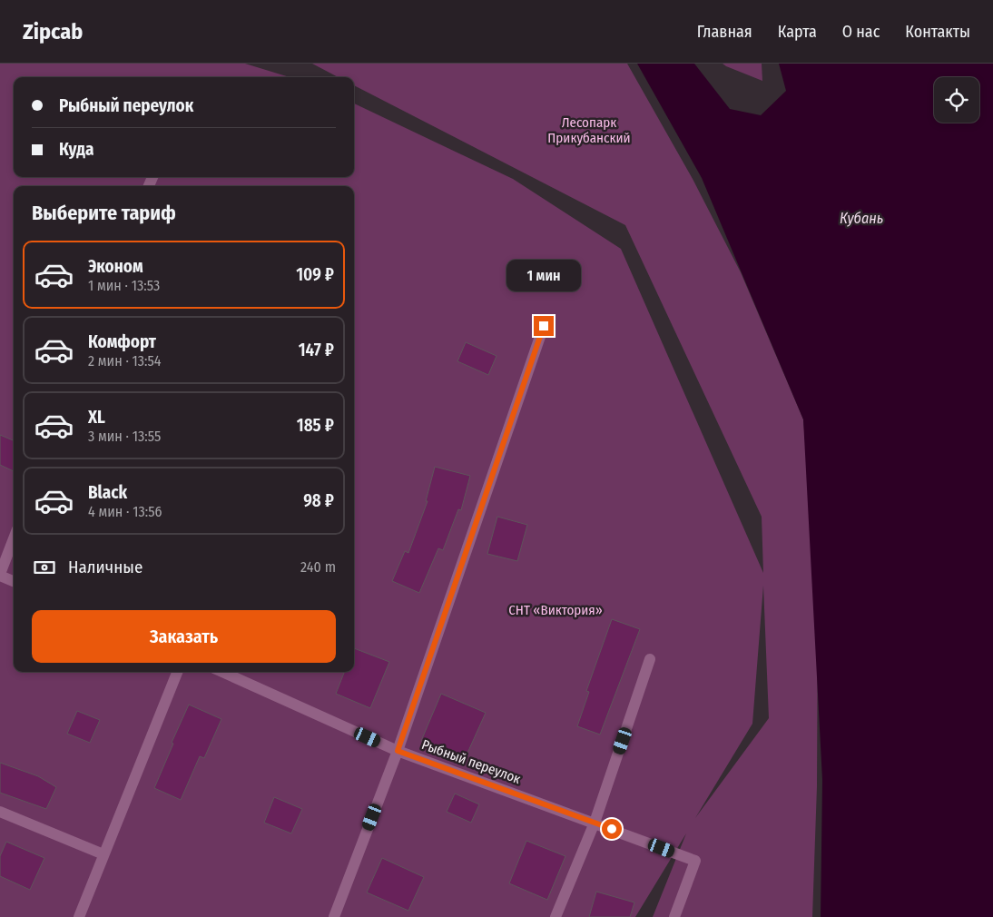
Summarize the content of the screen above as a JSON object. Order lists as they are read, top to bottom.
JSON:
{
  "streets": {
    "lane": ["Рыбный переулок"]
  },
  "water": ["Кубань"],
  "parks": ["Лесопарк Прикубанский", "СНТ «Виктория»"],
  "page": {
    "header": "Zipcab",
    "nav": [
      "Главная",
      "Карта",
      "О нас",
      "Контакты"
    ],
    "banner": ["Рыбный переулок", "Куда"],
    "heading": "Выберите тариф",
    "list": [
      {
        "name": "Эконом",
        "note": "1 мин · 13:53",
        "value": "109 ₽"
      },
      {
        "name": "Комфорт",
        "note": "2 мин · 13:54",
        "value": "147 ₽"
      },
      {
        "name": "XL",
        "note": "3 мин · 13:55",
        "value": "185 ₽"
      },
      {
        "name": "Black",
        "note": "4 мин · 13:56",
        "value": "98 ₽"
      }
    ],
    "bubble": "1 мин",
    "pay": ["Наличные", "240 m"],
    "buttons": "Заказать"
  }
}
